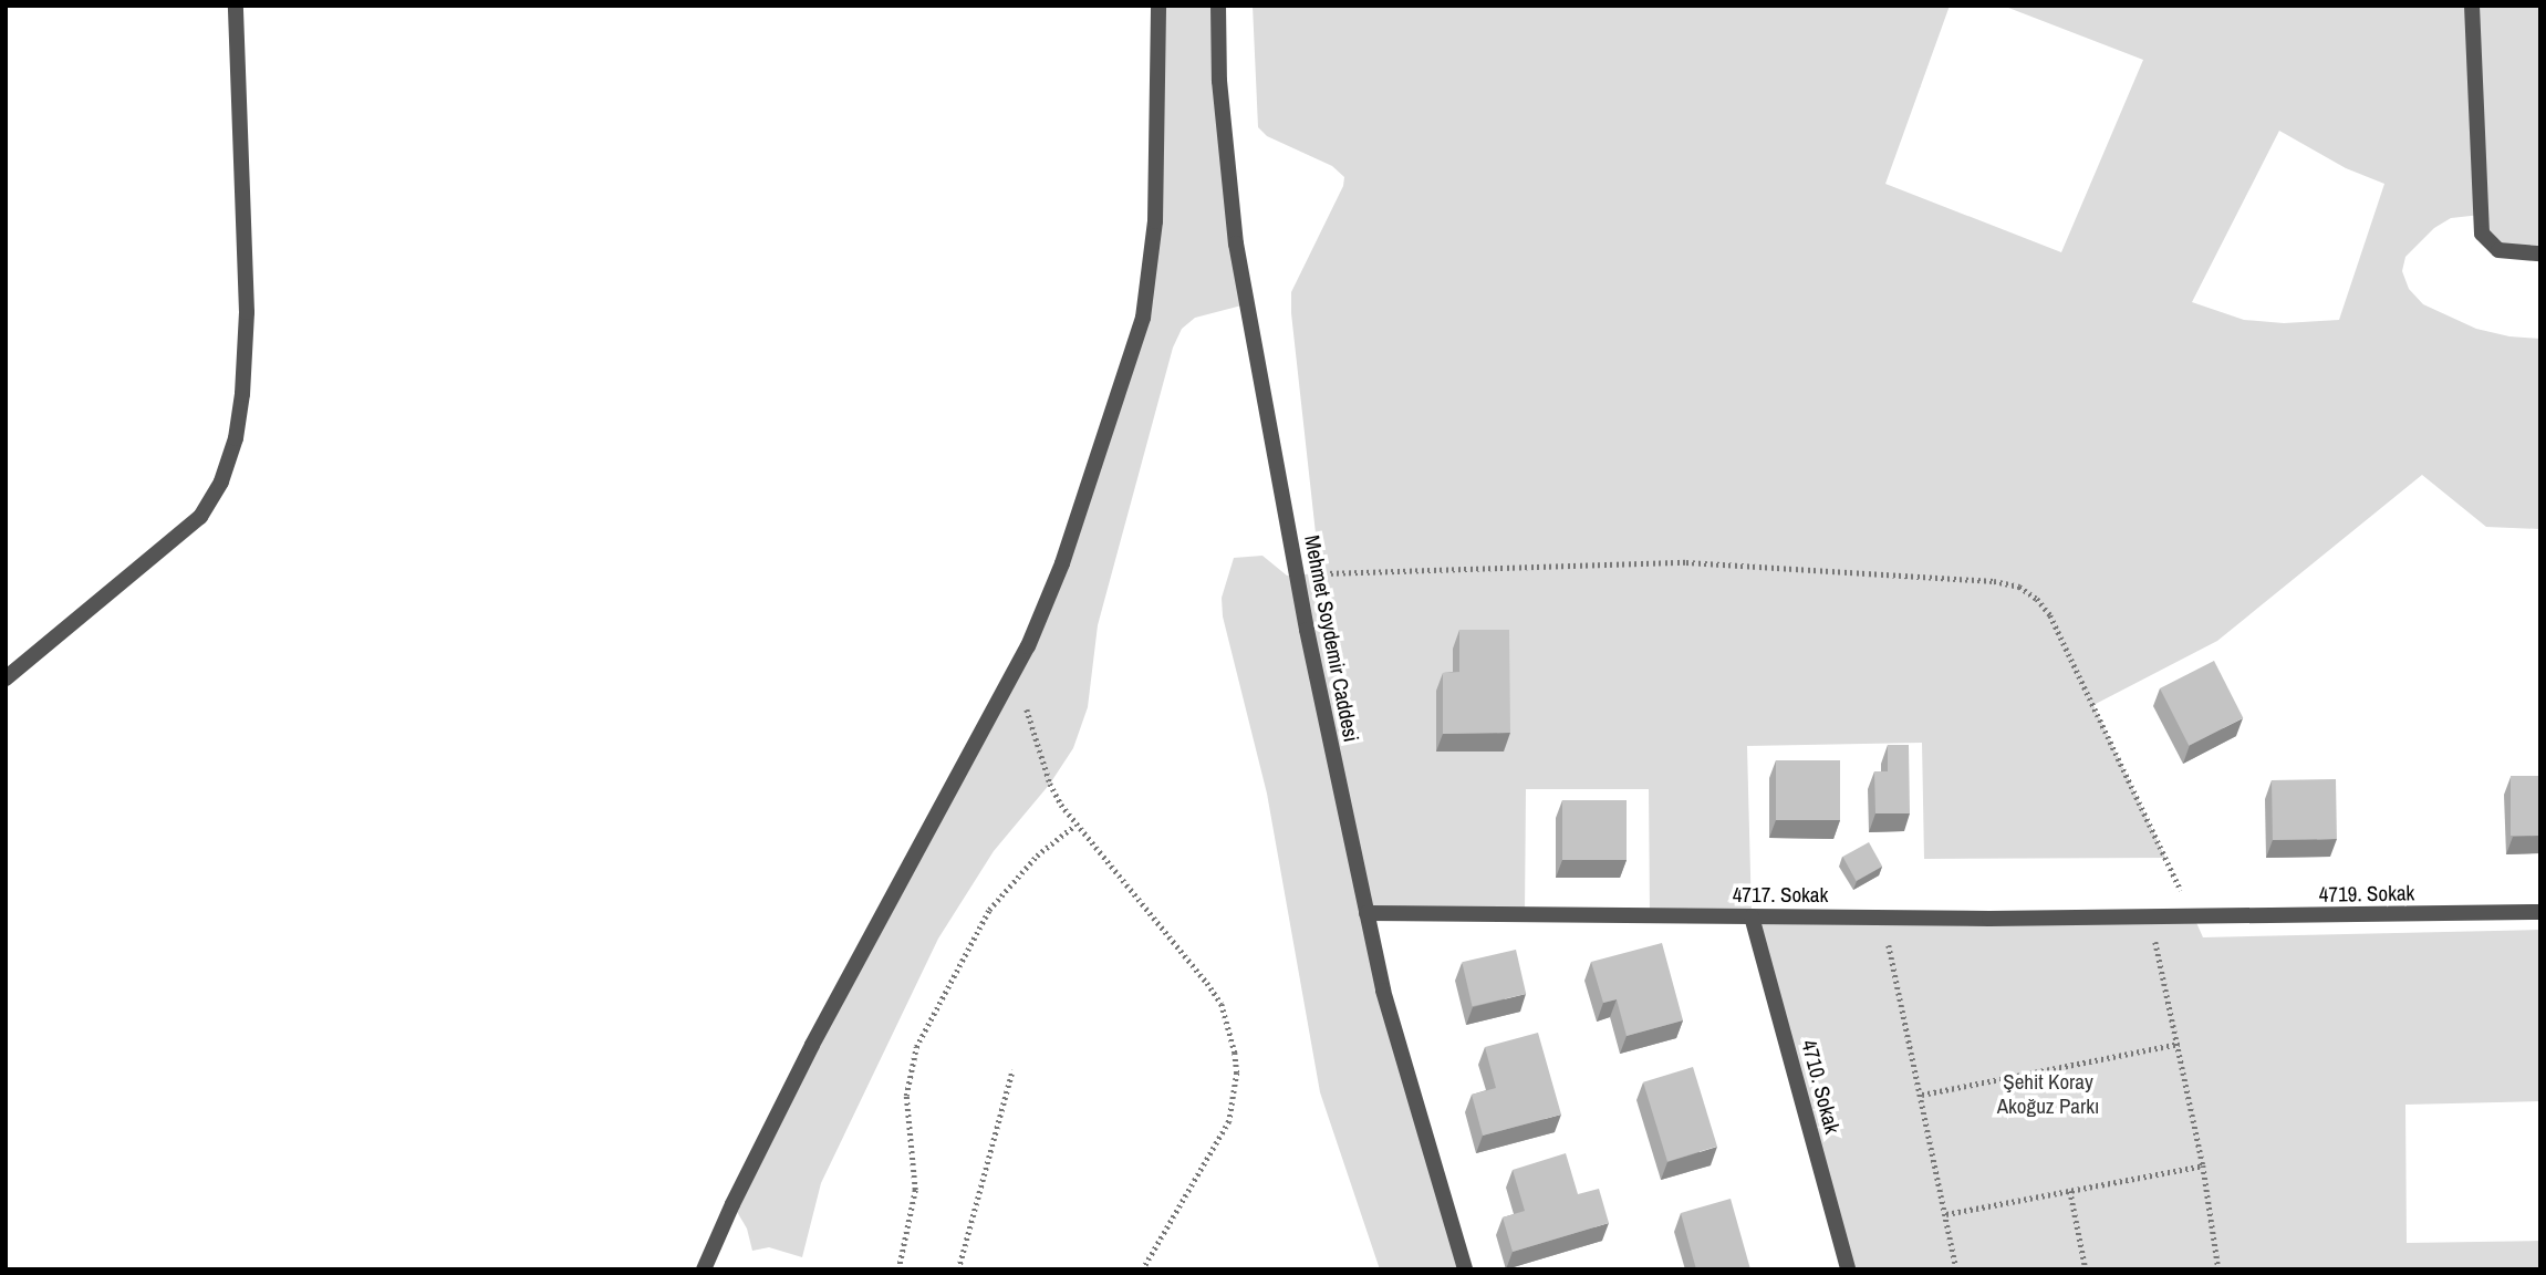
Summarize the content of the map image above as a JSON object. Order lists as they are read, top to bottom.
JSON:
{
  "streets": {
    "street": [
      "Mehmet Soydemir Caddesi",
      "4719. Sokak",
      "4717. Sokak",
      "4710. Sokak"
    ]
  },
  "crossings": [
    ["Mehmet Soydemir Caddesi", "4717. Sokak"],
    ["4719. Sokak", "4717. Sokak"],
    ["4717. Sokak", "4710. Sokak"]
  ],
  "parks": ["Şehit Koray Akoğuz Parkı"]
}
